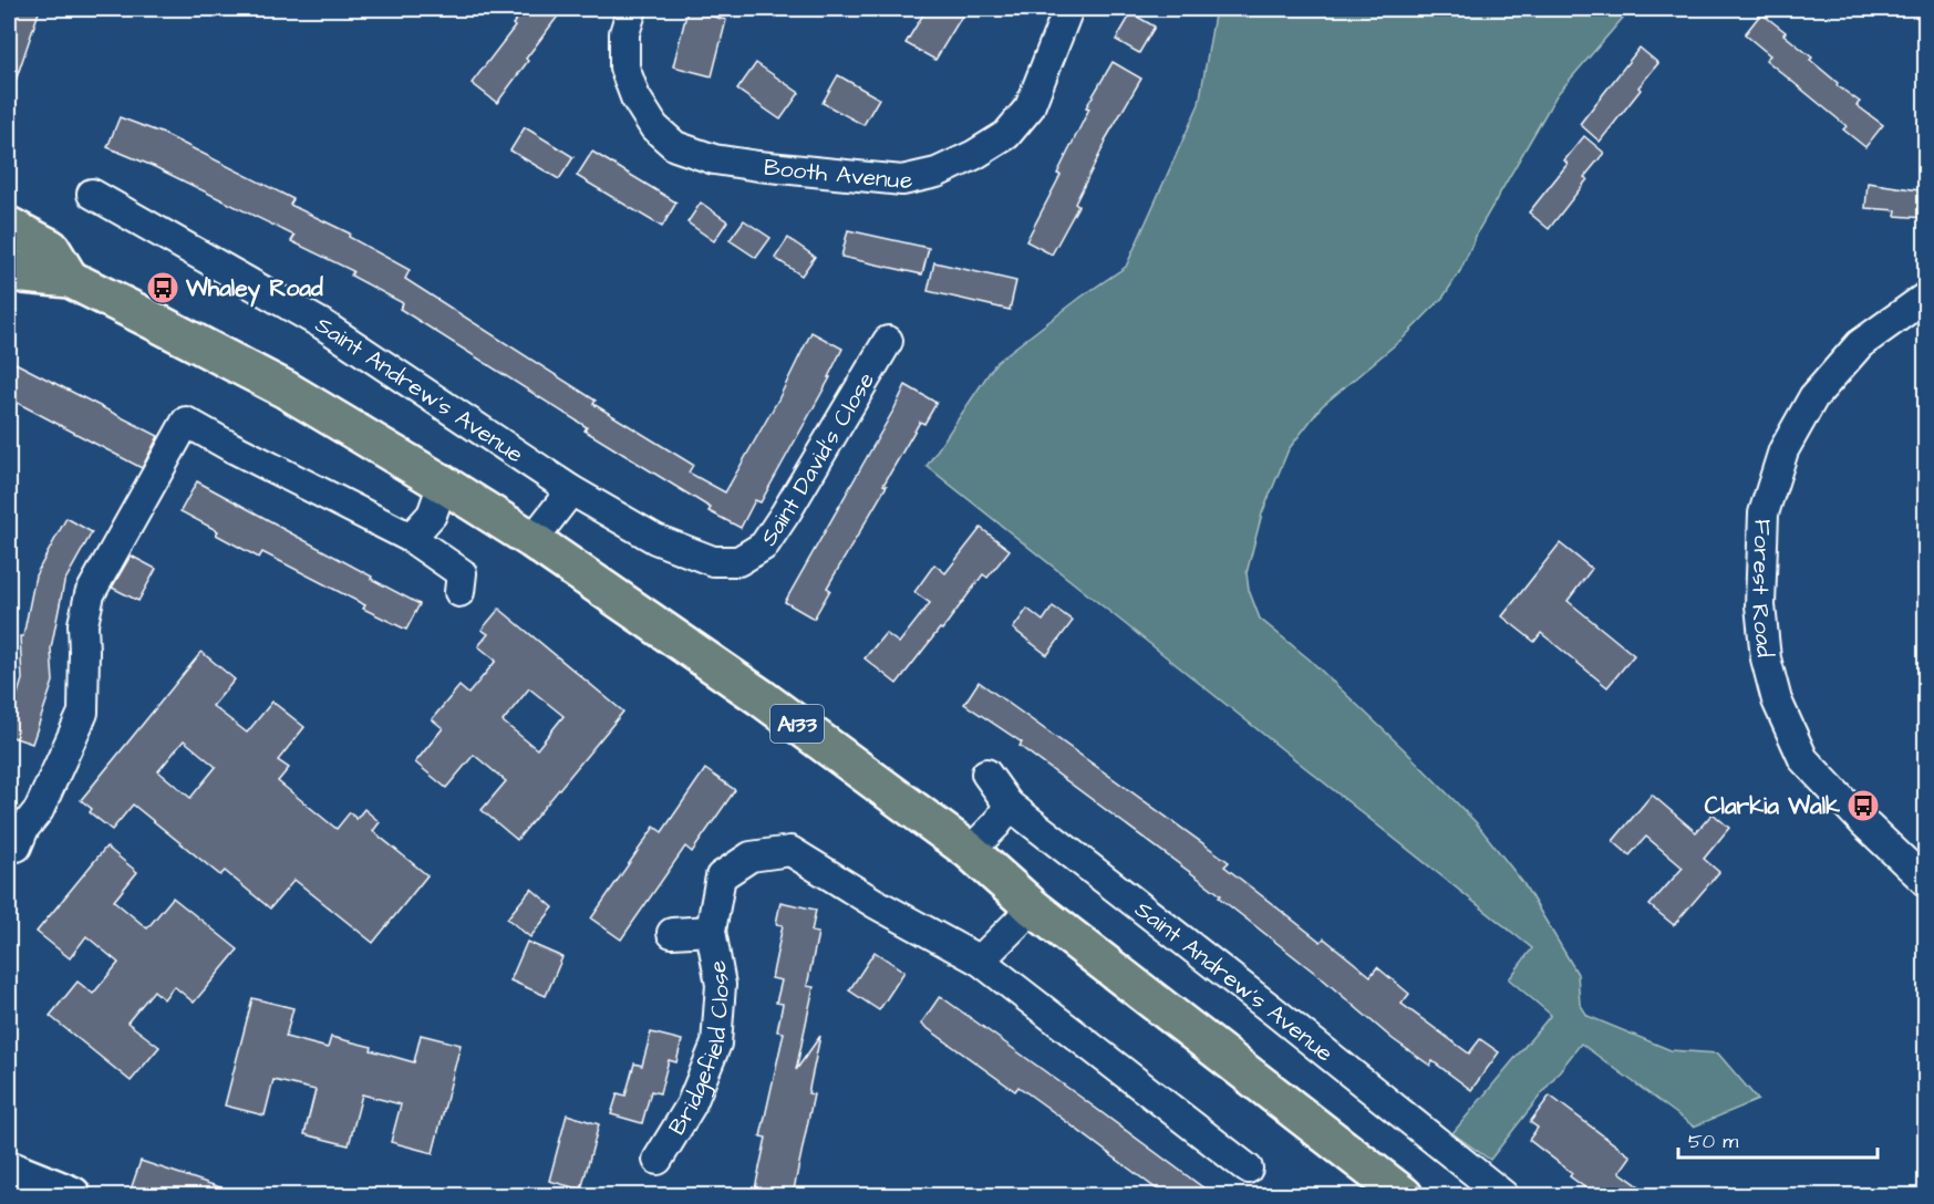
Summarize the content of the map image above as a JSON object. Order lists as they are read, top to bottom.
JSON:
{
  "streets": {
    "main road": ["A133"],
    "street": [
      "Booth Avenue",
      "Saint Andrew's Avenue",
      "Saint David's Close",
      "Forest Road",
      "Bridgefield Close"
    ]
  },
  "crossings": [
    ["Saint Andrew's Avenue", "Saint David's Close"]
  ],
  "places": {
    "bus stop": ["Whaley Road", "Clarkia Walk"]
  },
  "scale_bar": "50 m"
}
